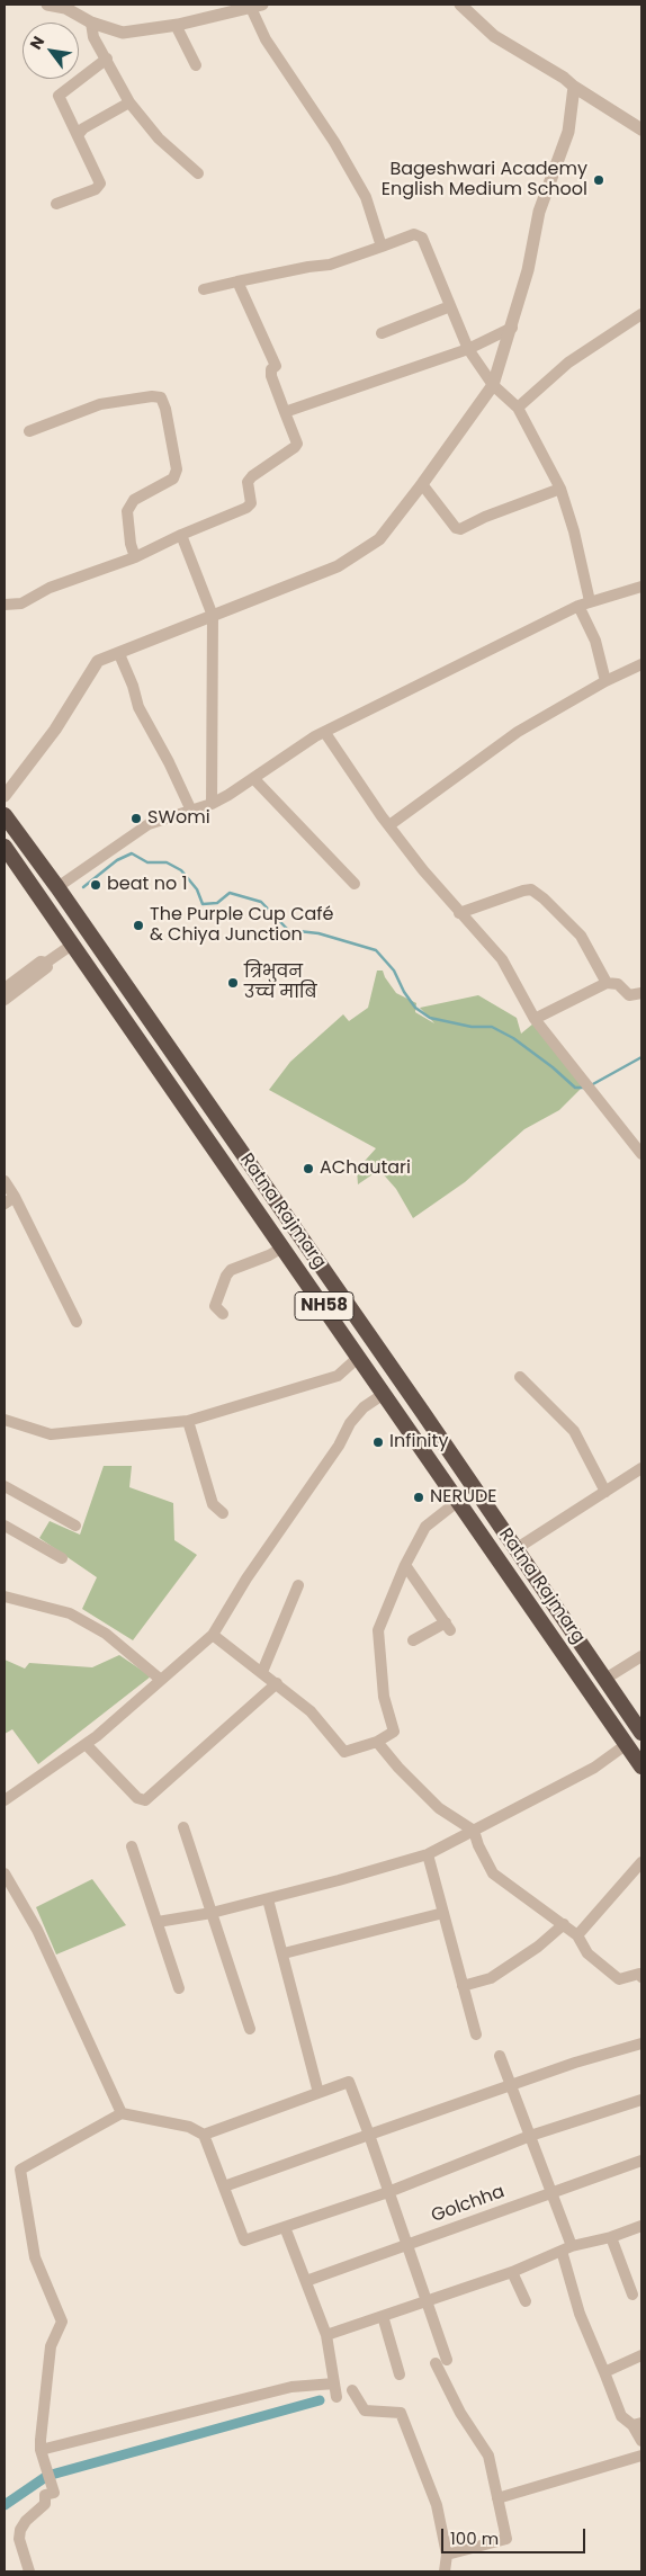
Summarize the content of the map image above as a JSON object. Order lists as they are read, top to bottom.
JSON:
{
  "streets": {
    "highway": ["Ratna Rajmarg", "NH58"],
    "street": ["Golchha"]
  },
  "places": [
    "Bageshwari Academy English Medium School",
    "SWomi",
    "beat no 1",
    "The Purple Cup Café & Chiya Junction",
    "त्रिभुवन उच्च माबि",
    "AChautari",
    "Infinity",
    "NERUDE"
  ],
  "scale_bar": "100 m",
  "north": "top left"
}
